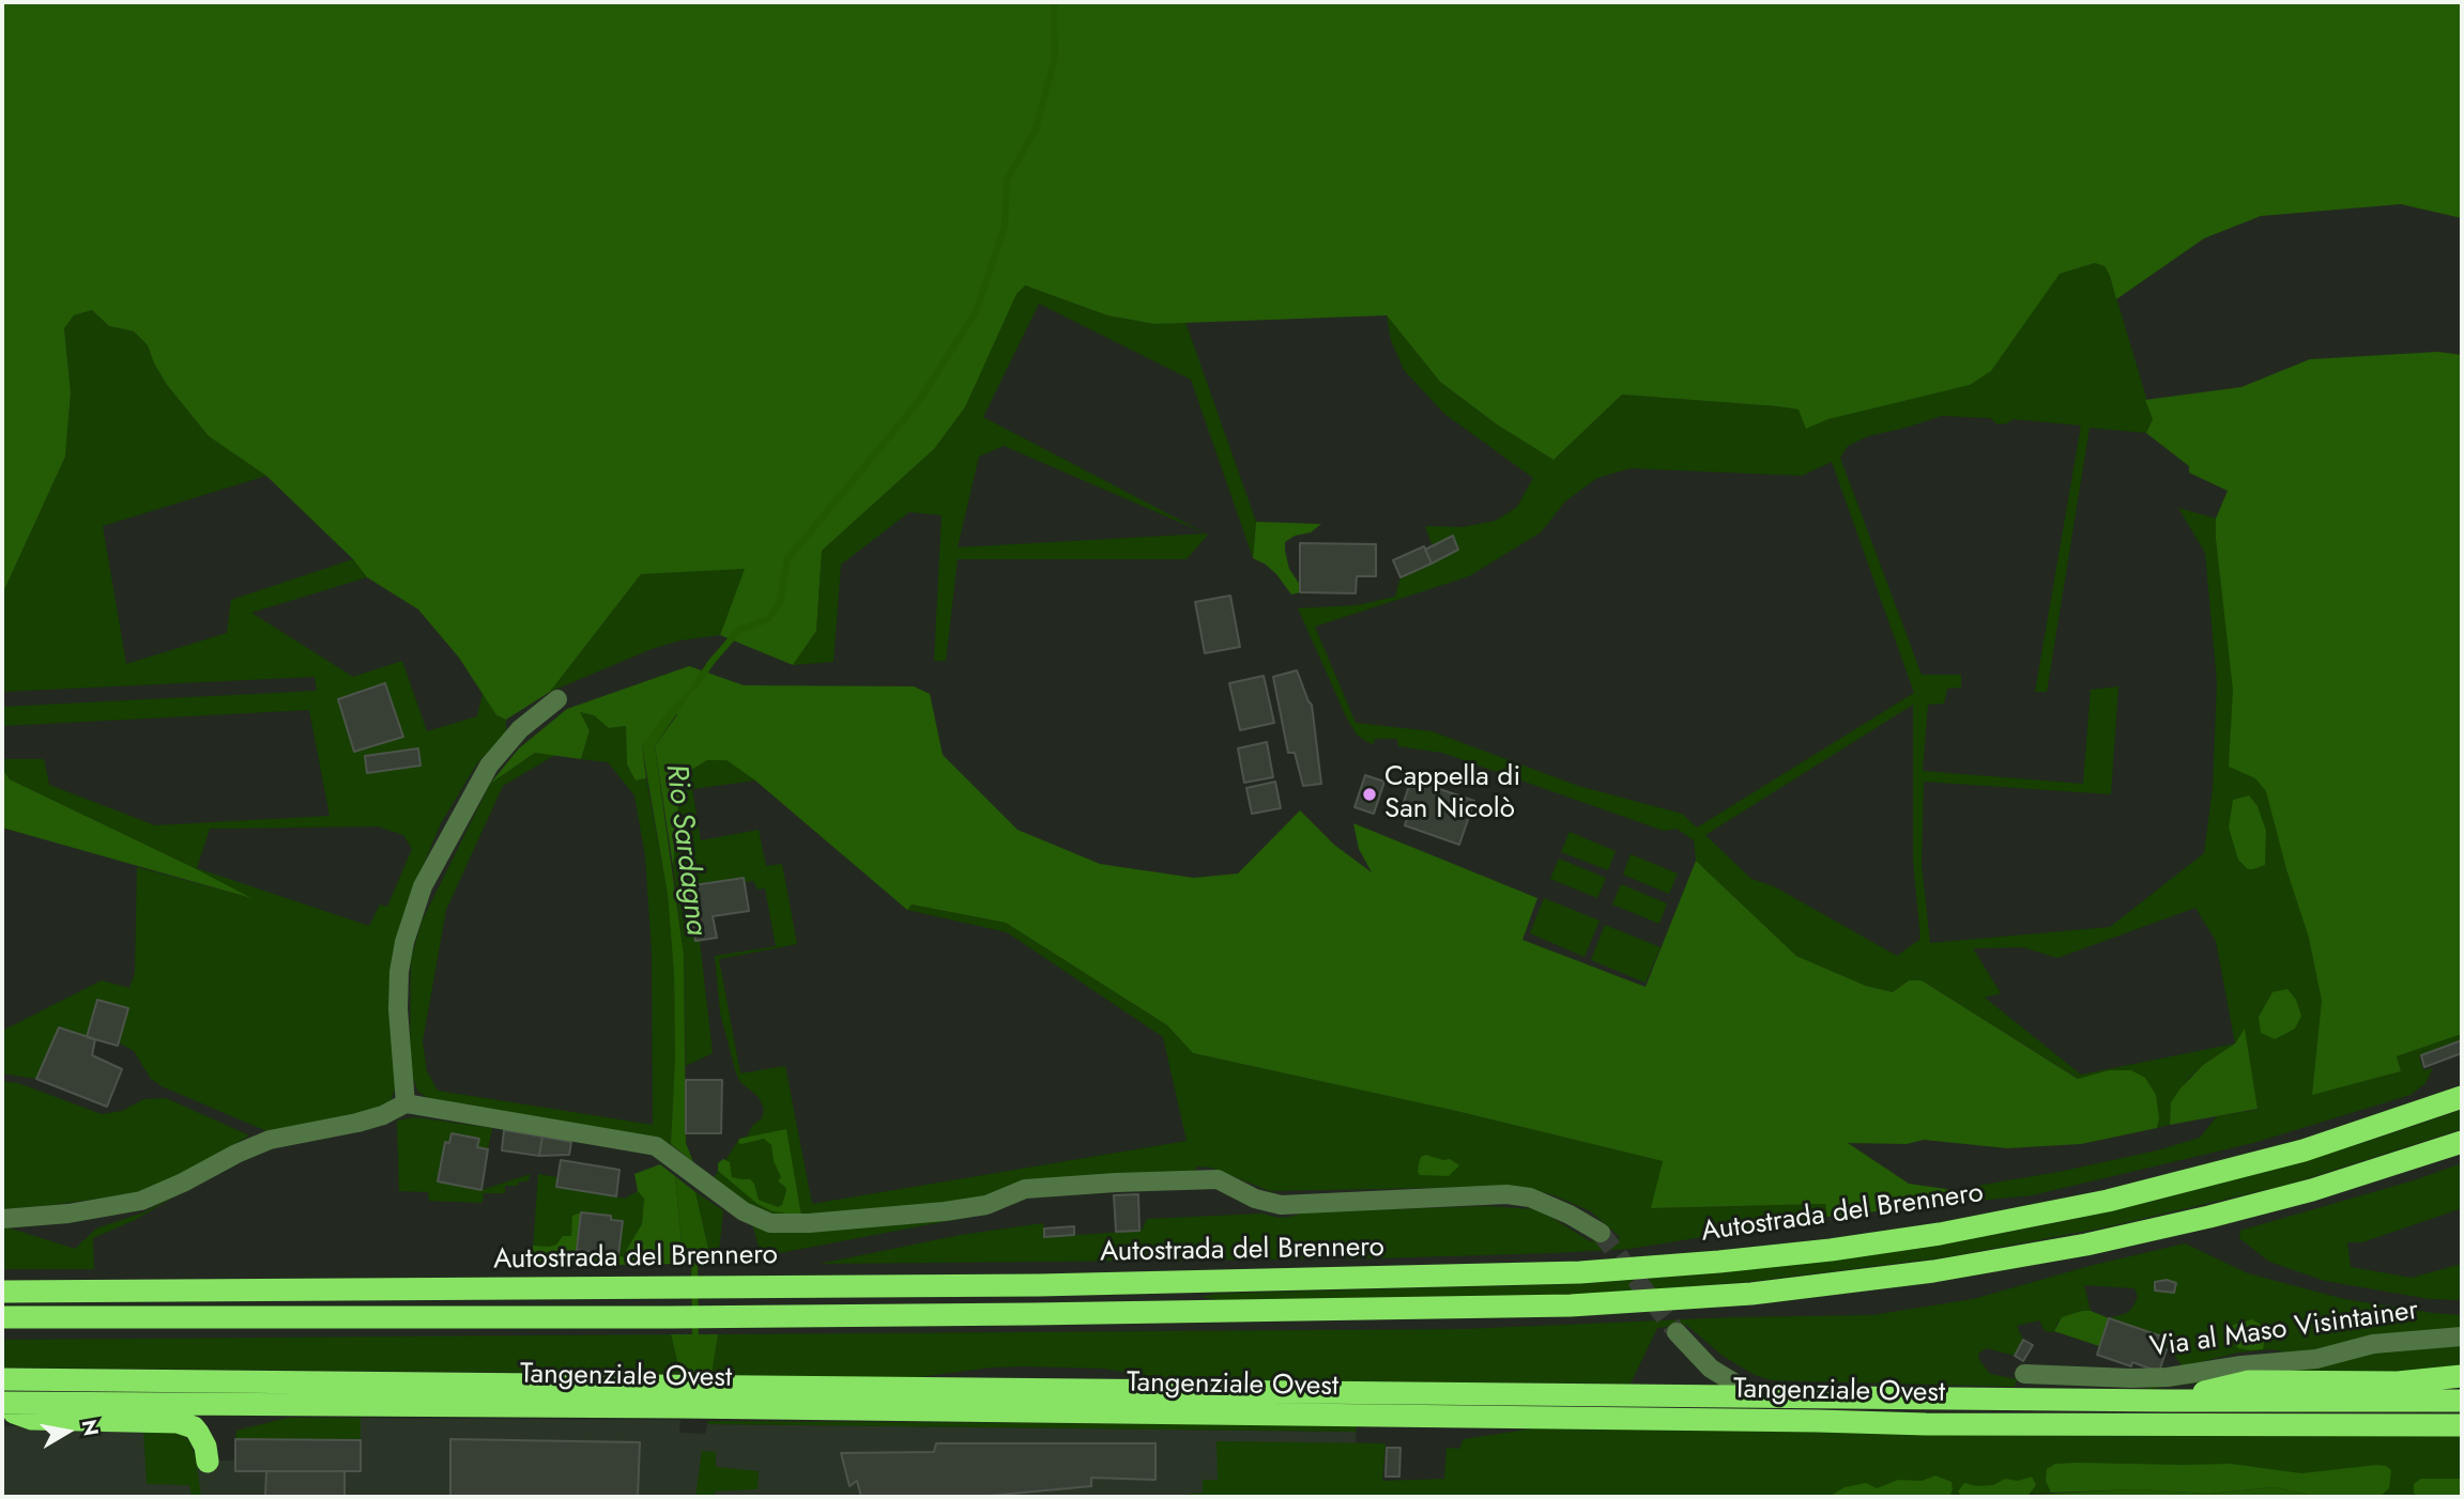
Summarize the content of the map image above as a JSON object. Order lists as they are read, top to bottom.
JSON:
{
  "streets": {
    "highway": ["Autostrada del Brennero", "Tangenziale Ovest"],
    "street": ["Via al Maso Visintainer"]
  },
  "water": ["Rio Sardagna"],
  "places": ["Cappella di San Nicolò"],
  "north": "right"
}
